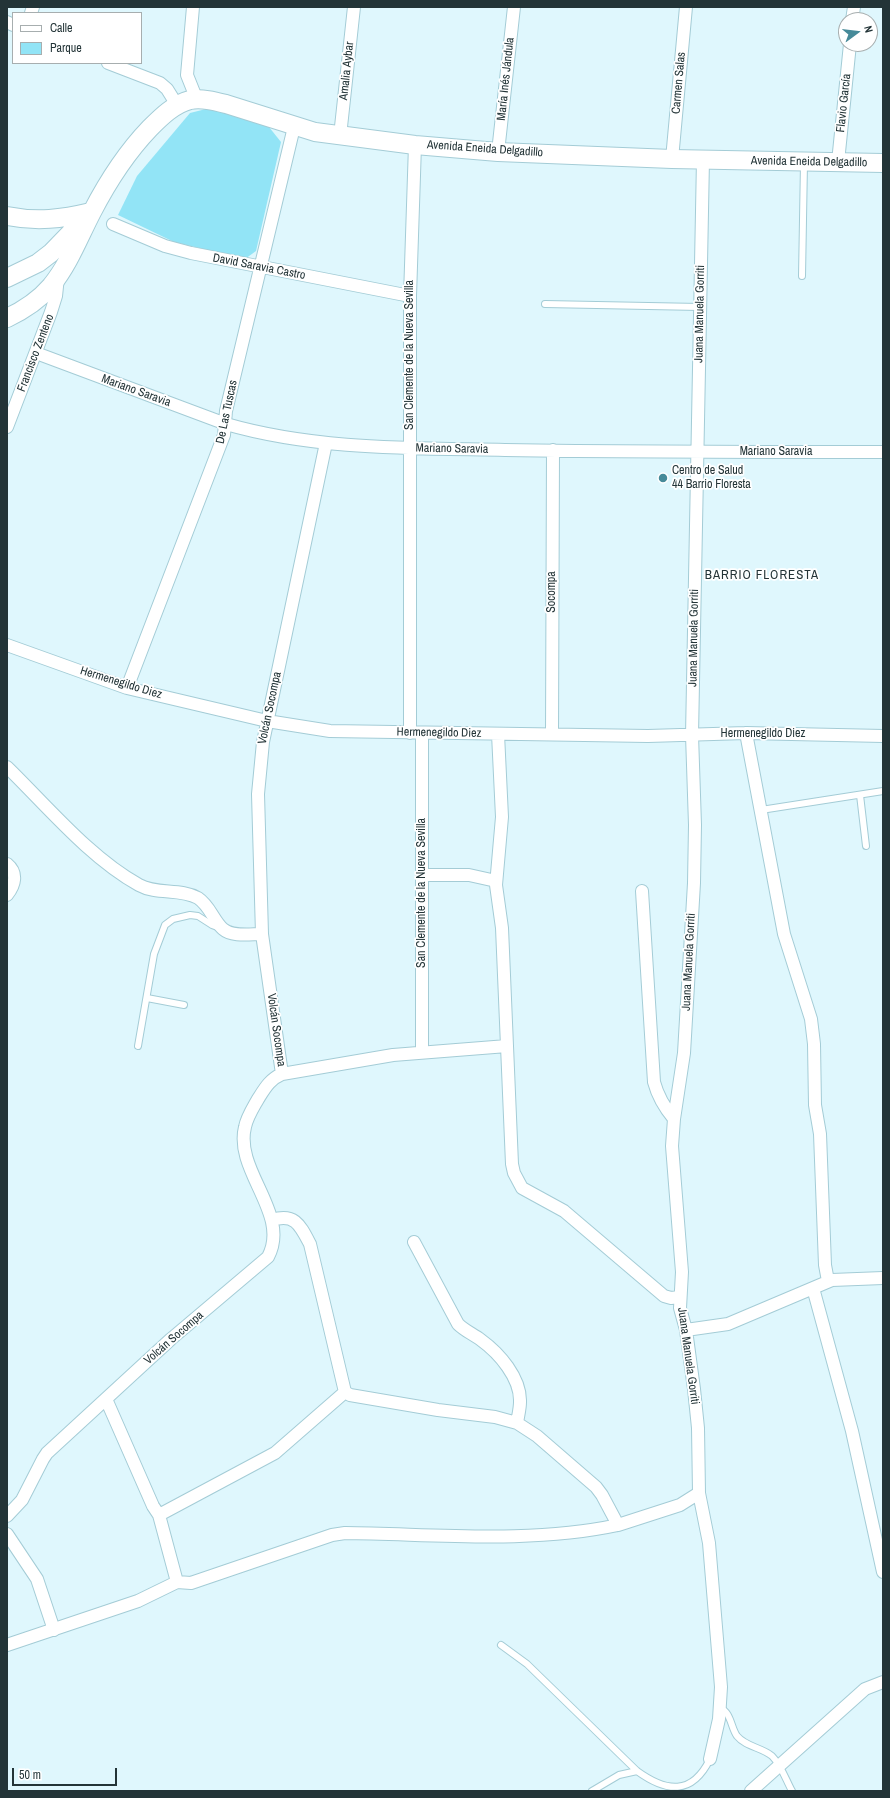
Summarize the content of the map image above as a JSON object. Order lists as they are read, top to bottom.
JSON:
{
  "streets": {
    "main road": ["Avenida Eneida Delgadillo"],
    "street": [
      "Amalia Aybar",
      "María Inés Jándula",
      "Carmen Salas",
      "Flavio García",
      "David Saravia Castro",
      "Juana Manuela Gorriti",
      "Francisco Zenteno",
      "San Clemente de la Nueva Sevilla",
      "Mariano Saravia",
      "De Las Tuscas",
      "Socompa",
      "Hermenegildo Diez",
      "Volcán Socompa"
    ]
  },
  "crossings": [
    ["Amalia Aybar", "Avenida Eneida Delgadillo"],
    ["María Inés Jándula", "Avenida Eneida Delgadillo"],
    ["Carmen Salas", "Avenida Eneida Delgadillo"],
    ["Flavio García", "Avenida Eneida Delgadillo"],
    ["Avenida Eneida Delgadillo", "Juana Manuela Gorriti"],
    ["Avenida Eneida Delgadillo", "San Clemente de la Nueva Sevilla"],
    ["Avenida Eneida Delgadillo", "De Las Tuscas"],
    ["David Saravia Castro", "San Clemente de la Nueva Sevilla"],
    ["David Saravia Castro", "De Las Tuscas"],
    ["Juana Manuela Gorriti", "Mariano Saravia"],
    ["Juana Manuela Gorriti", "Hermenegildo Diez"],
    ["Francisco Zenteno", "Mariano Saravia"],
    ["San Clemente de la Nueva Sevilla", "Mariano Saravia"],
    ["San Clemente de la Nueva Sevilla", "Hermenegildo Diez"],
    ["Mariano Saravia", "De Las Tuscas"],
    ["Mariano Saravia", "Socompa"],
    ["Mariano Saravia", "Volcán Socompa"],
    ["De Las Tuscas", "Hermenegildo Diez"],
    ["Socompa", "Hermenegildo Diez"],
    ["Hermenegildo Diez", "Volcán Socompa"]
  ],
  "districts": ["BARRIO FLORESTA"],
  "places": ["Centro de Salud 44 Barrio Floresta"],
  "legend": ["Calle", "Parque"],
  "scale_bar": "50 m",
  "north": "right"
}
